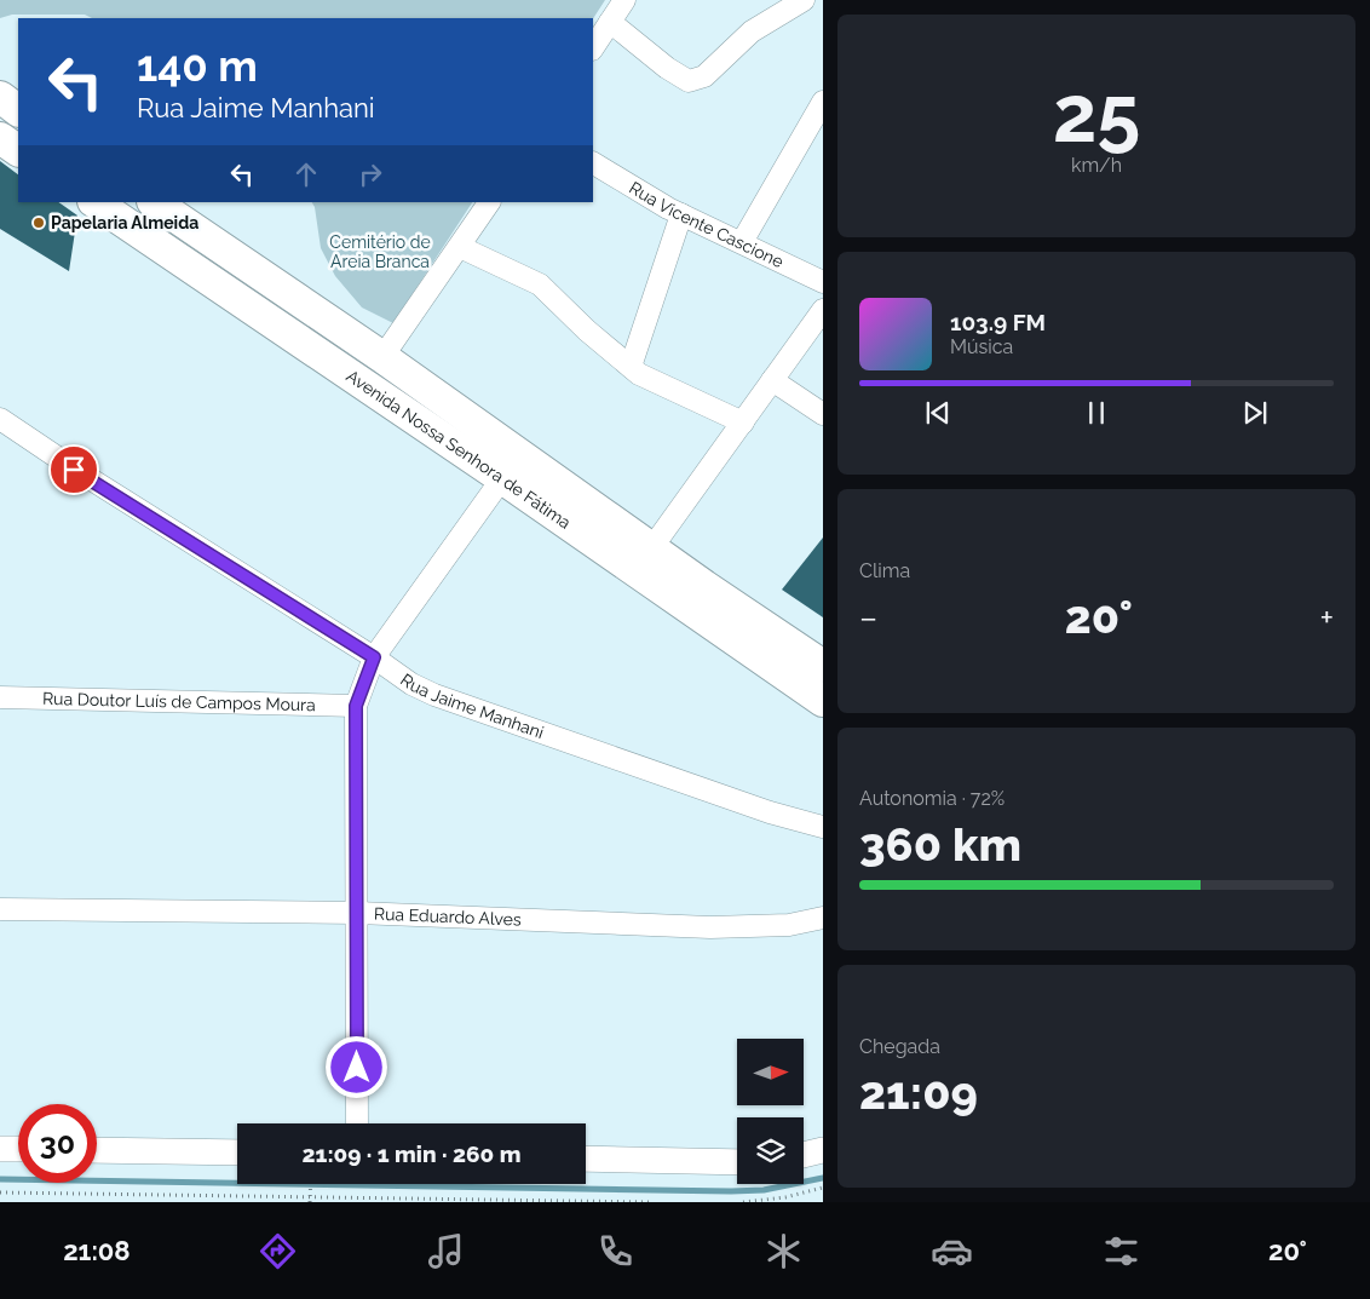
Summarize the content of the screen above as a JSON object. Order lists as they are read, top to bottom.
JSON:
{
  "streets": {
    "main road": ["Avenida Nossa Senhora de Fátima"],
    "street": [
      "Rua Vicente Cascione",
      "Rua Doutor Luís de Campos Moura",
      "Rua Jaime Manhani",
      "Rua Eduardo Alves"
    ]
  },
  "parks": ["Cemitério de Areia Branca"],
  "places": ["Papelaria Almeida"],
  "north": "right",
  "page": {
    "tile": [
      ["25", "km/h"],
      "Clima",
      ["Autonomia · 72%", "360 km"],
      ["Chegada", "21:09"]
    ],
    "turn": ["140 m", "Rua Jaime Manhani"],
    "song": ["103.9 FM", "Música"],
    "heat": ["−", "20°", "+"],
    "limit": "30",
    "trip": "21:09 · 1 min · 260 m",
    "tabs": ["21:08", "20°"]
  }
}
